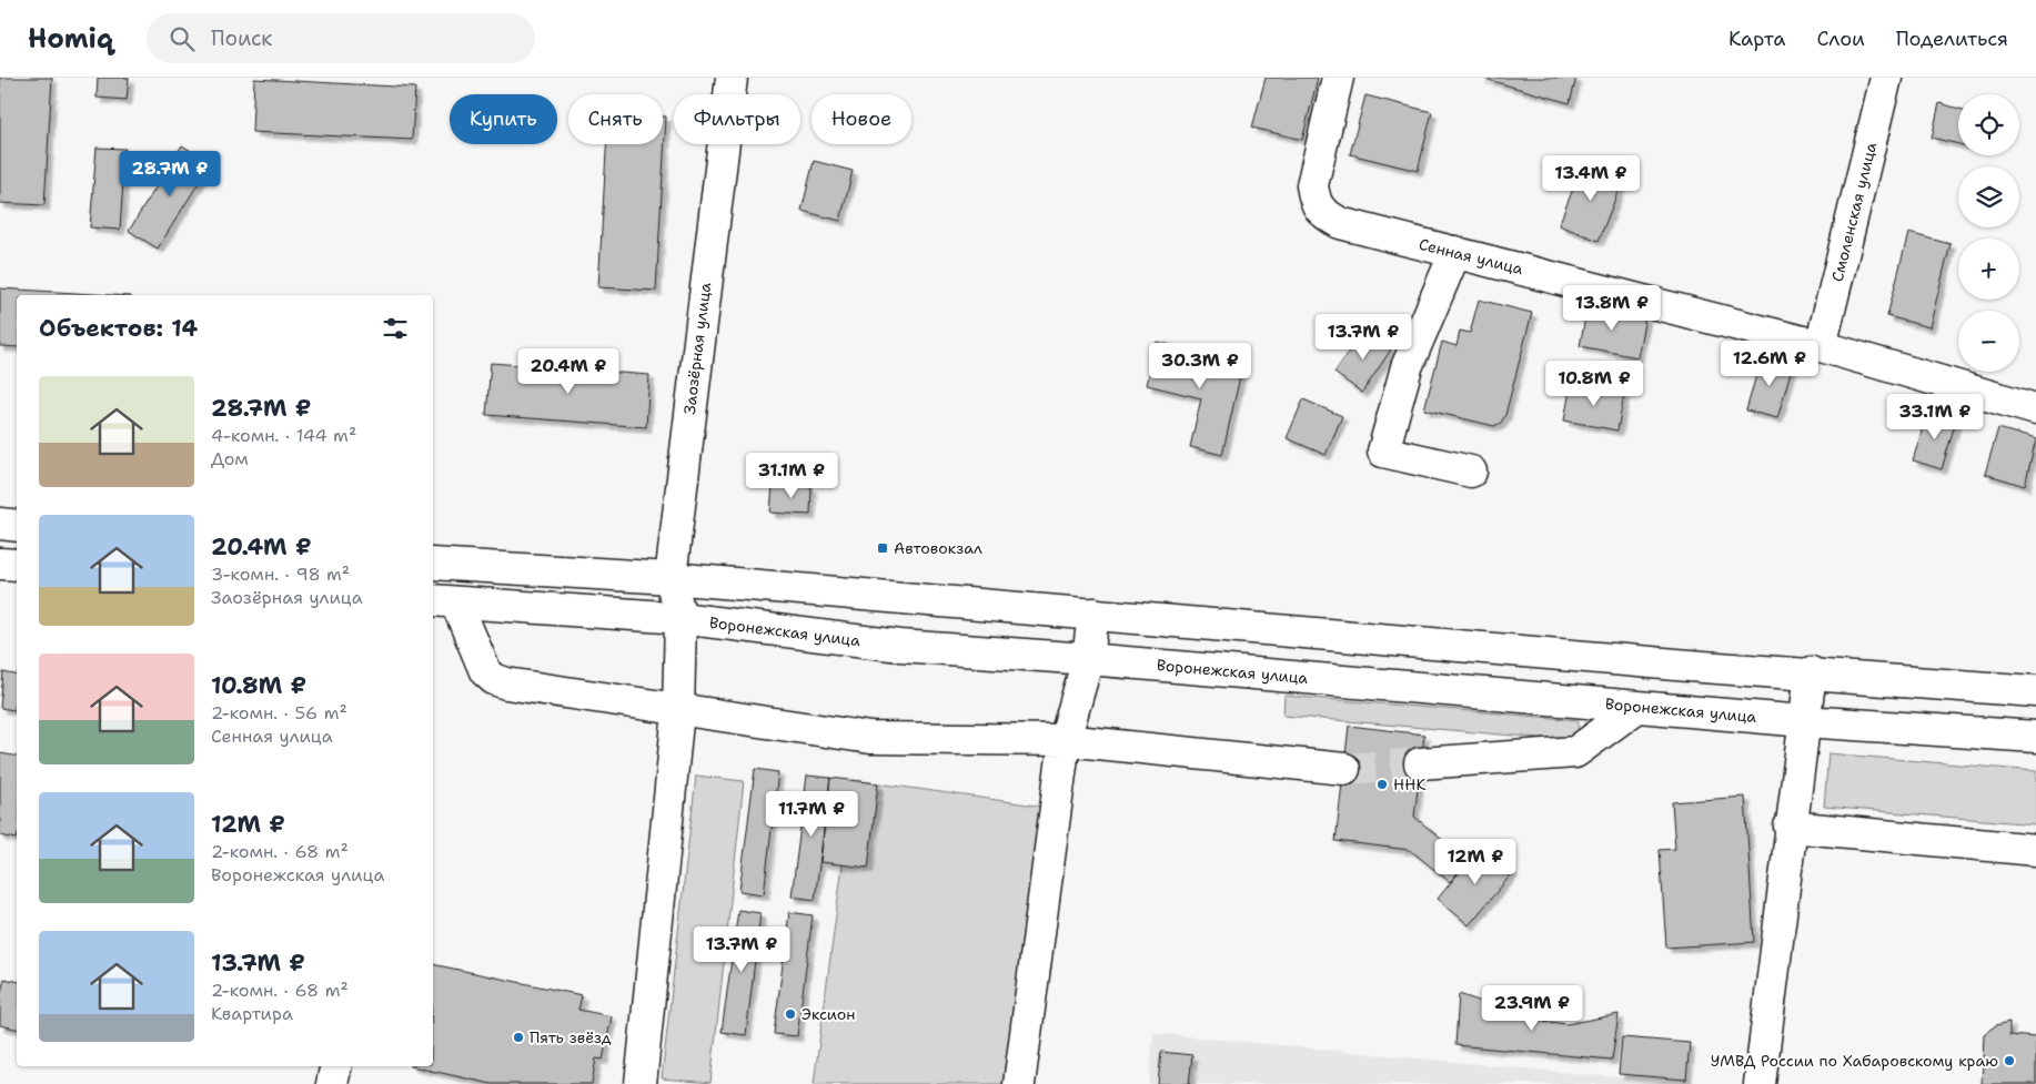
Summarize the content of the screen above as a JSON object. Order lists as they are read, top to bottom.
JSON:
{
  "streets": {
    "main road": [
      "Смоленская улица",
      "Сенная улица",
      "Заозёрная улица",
      "Воронежская улица"
    ]
  },
  "crossings": [
    ["Смоленская улица", "Сенная улица"],
    ["Заозёрная улица", "Воронежская улица"]
  ],
  "places": {
    "transit": ["Автовокзал"],
    "other": [
      "ННК",
      "Эксион",
      "Пять звёзд",
      "УМВД России по Хабаровскому краю"
    ]
  },
  "page": {
    "header": "Homiq",
    "search": "Поиск",
    "nav": ["Карта", "Слои", "Поделиться"],
    "map_buttons": ["+", "−"],
    "chip": [
      "Купить",
      "Снять",
      "Фильтры",
      "Новое"
    ],
    "price": [
      "28.7M ₽",
      "13.4M ₽",
      "13.8M ₽",
      "13.7M ₽",
      "12.6M ₽",
      "30.3M ₽",
      "20.4M ₽",
      "10.8M ₽",
      "33.1M ₽",
      "31.1M ₽",
      "11.7M ₽",
      "12M ₽",
      "13.7M ₽",
      "23.9M ₽"
    ],
    "heading": "Объектов: 14",
    "list": [
      {
        "name": "28.7M ₽",
        "note": "4-комн. · 144 m² · Дом"
      },
      {
        "name": "20.4M ₽",
        "note": "3-комн. · 98 m² · Заозёрная улица"
      },
      {
        "name": "10.8M ₽",
        "note": "2-комн. · 56 m² · Сенная улица"
      },
      {
        "name": "12M ₽",
        "note": "2-комн. · 68 m² · Воронежская улица"
      },
      {
        "name": "13.7M ₽",
        "note": "2-комн. · 68 m² · Квартира"
      }
    ]
  }
}
